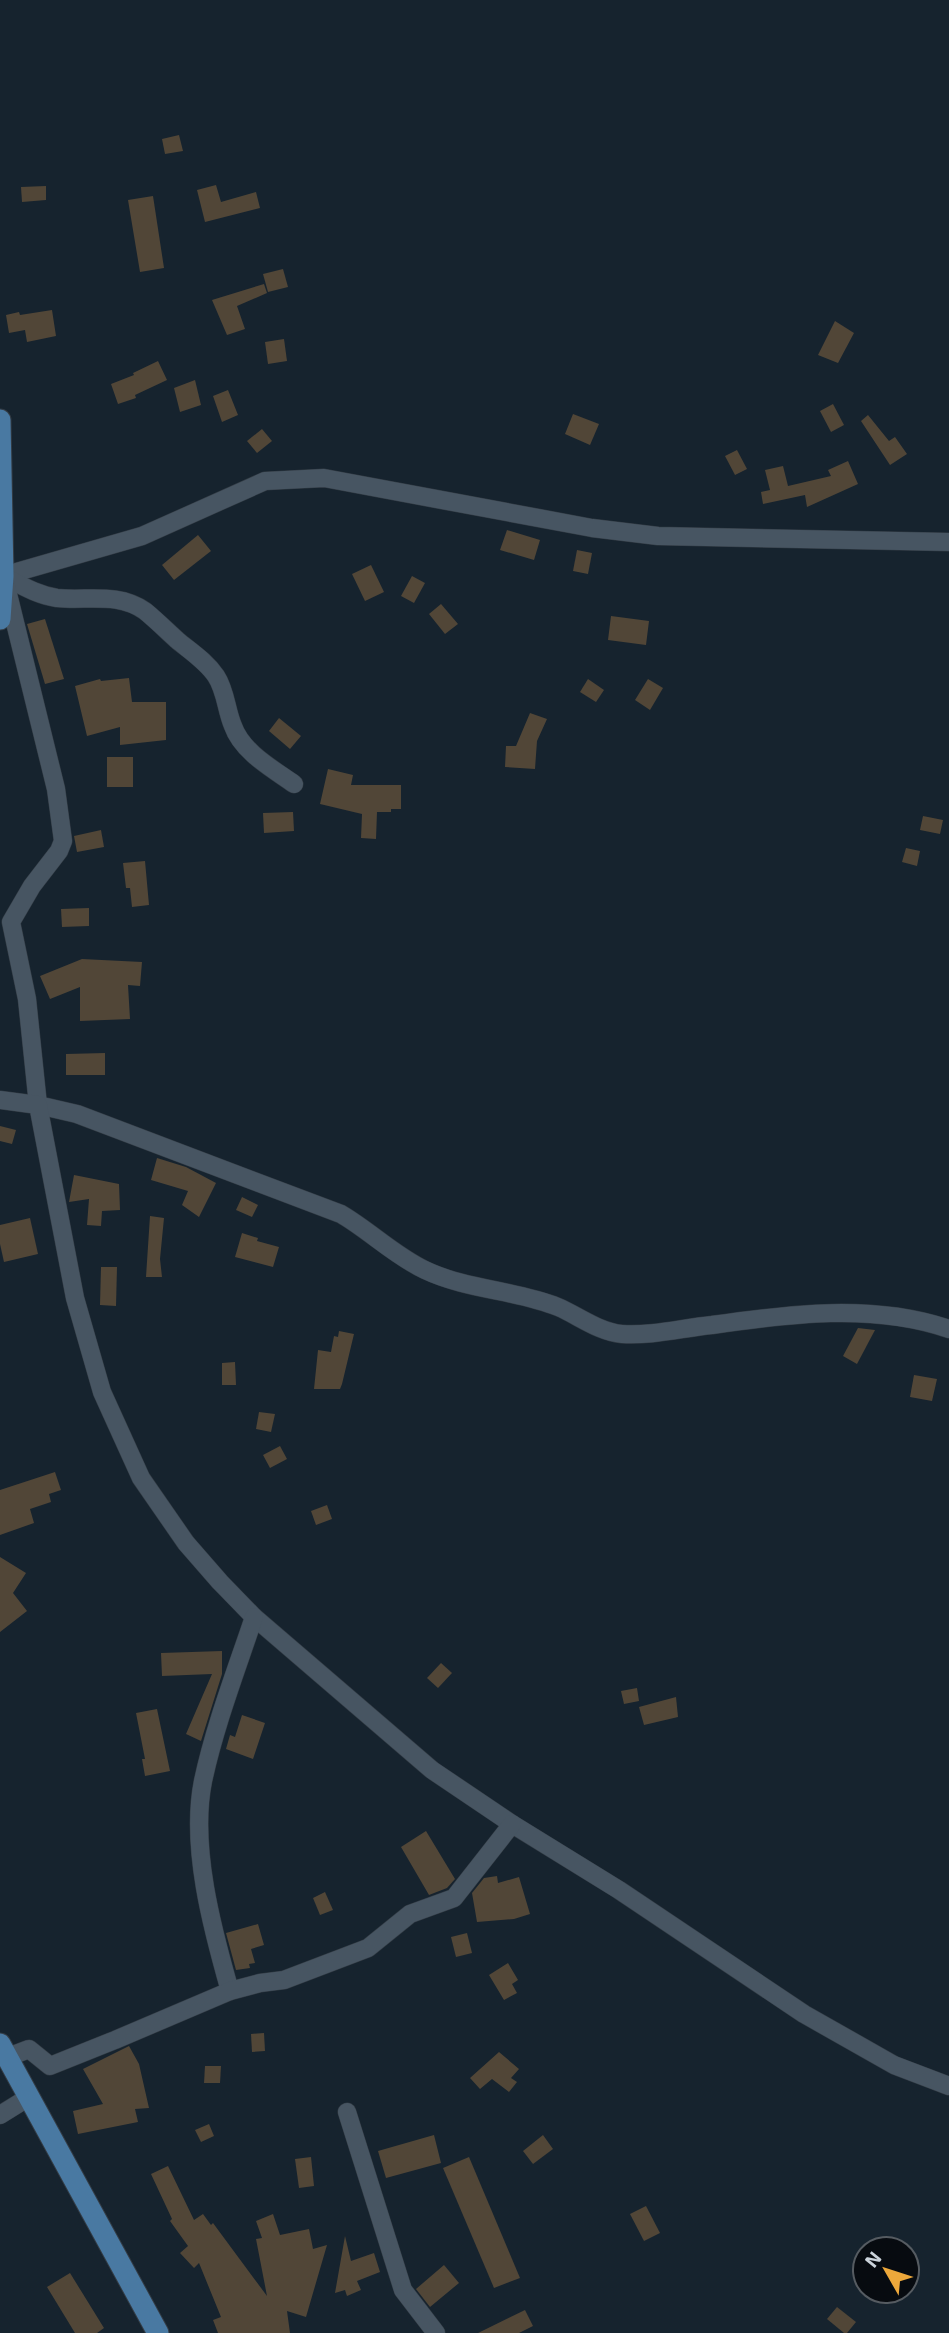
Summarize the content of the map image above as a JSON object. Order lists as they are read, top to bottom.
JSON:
{
  "north": "top left"
}
